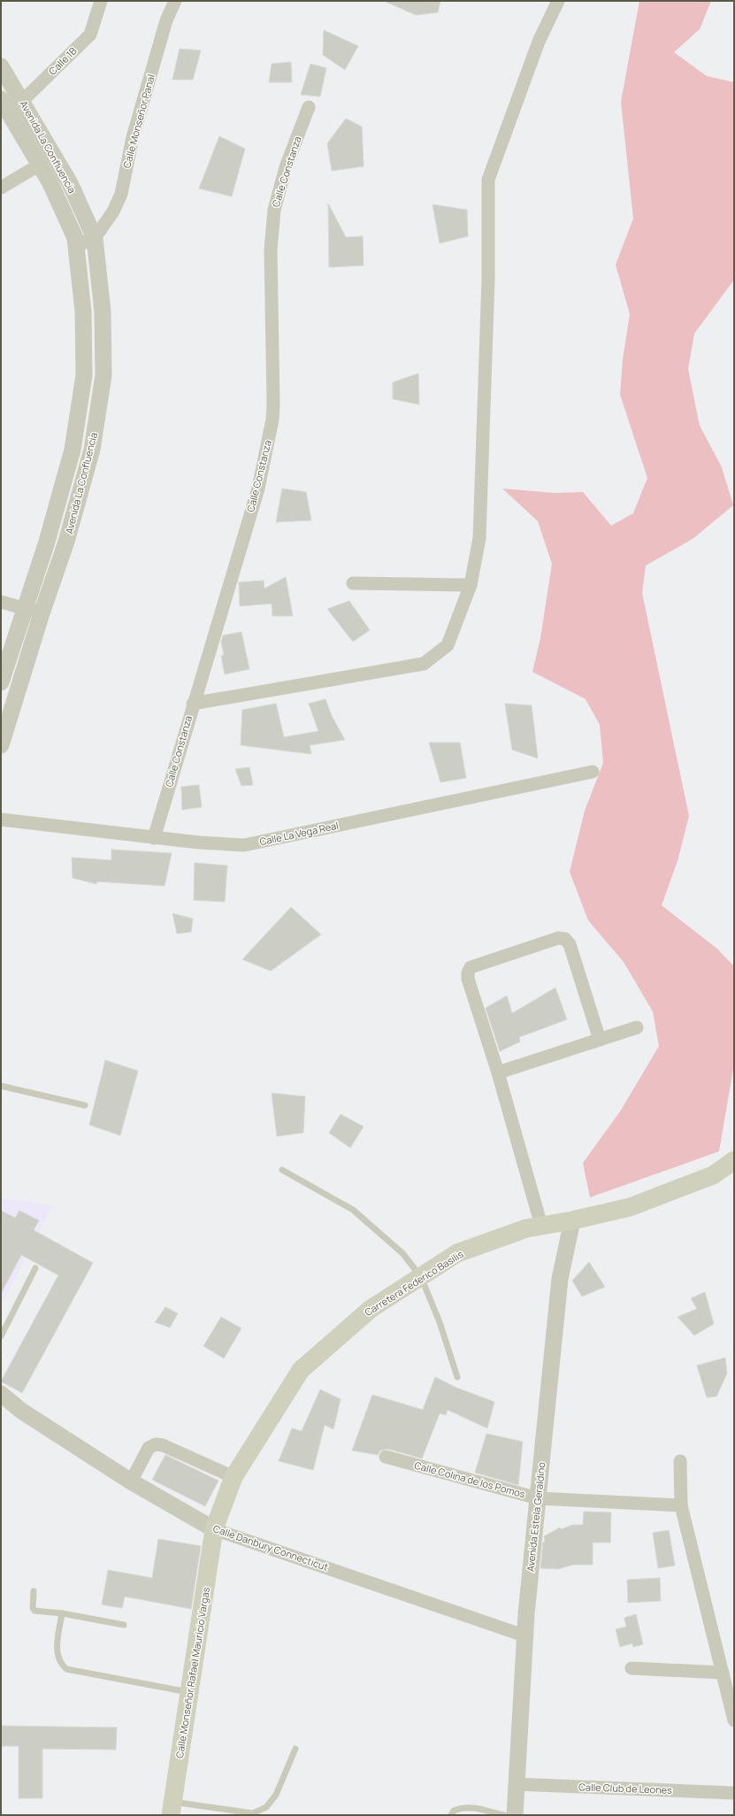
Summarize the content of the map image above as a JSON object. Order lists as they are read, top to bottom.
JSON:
{
  "streets": {
    "main road": ["Carretera Federico Basilis", "Calle Monseñor Rafael Mauricio Vargas"],
    "street": [
      "Calle 1B",
      "Calle Monseñor Panal",
      "Avenida La Confluencia",
      "Calle Constanza",
      "Calle La Vega Real",
      "Calle Colina de los Pomos",
      "Avenida Estela Geraldino",
      "Calle Danbury Connecticut",
      "Calle Club de Leones"
    ]
  },
  "crossings": [
    ["Calle 1B", "Avenida La Confluencia"],
    ["Calle Monseñor Panal", "Avenida La Confluencia"],
    ["Calle Constanza", "Calle La Vega Real"],
    ["Carretera Federico Basilis", "Avenida Estela Geraldino"],
    ["Carretera Federico Basilis", "Calle Danbury Connecticut"],
    ["Carretera Federico Basilis", "Calle Monseñor Rafael Mauricio Vargas"],
    ["Calle Colina de los Pomos", "Avenida Estela Geraldino"],
    ["Avenida Estela Geraldino", "Calle Danbury Connecticut"],
    ["Avenida Estela Geraldino", "Calle Club de Leones"],
    ["Calle Danbury Connecticut", "Calle Monseñor Rafael Mauricio Vargas"]
  ]
}
